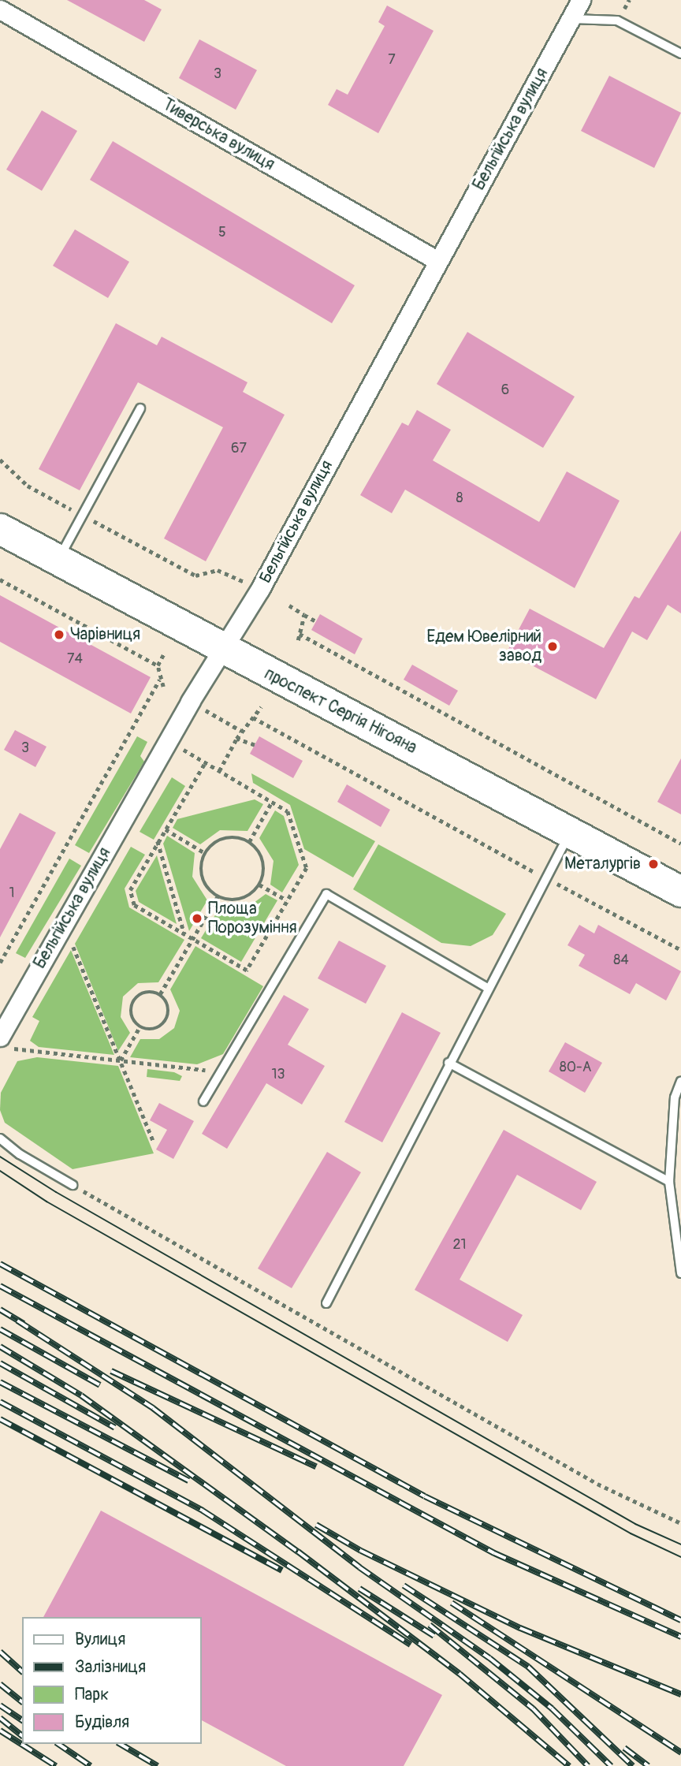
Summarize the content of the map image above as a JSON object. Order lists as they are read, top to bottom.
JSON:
{
  "streets": {
    "highway": ["проспект Сергія Нігояна"],
    "street": ["Бельгійська вулиця", "Тиверська вулиця"]
  },
  "crossings": [
    ["Бельгійська вулиця", "Тиверська вулиця"],
    ["Бельгійська вулиця", "проспект Сергія Нігояна"]
  ],
  "places": [
    "Чарівниця",
    "Едем Ювелірний завод",
    "Металургів",
    "Площа Порозуміння"
  ],
  "house_numbers": [
    "7",
    "3",
    "5",
    "6",
    "67",
    "8",
    "74",
    "3",
    "1",
    "84",
    "80-А",
    "13",
    "21"
  ],
  "legend": [
    "Вулиця",
    "Залізниця",
    "Парк",
    "Будівля"
  ]
}
